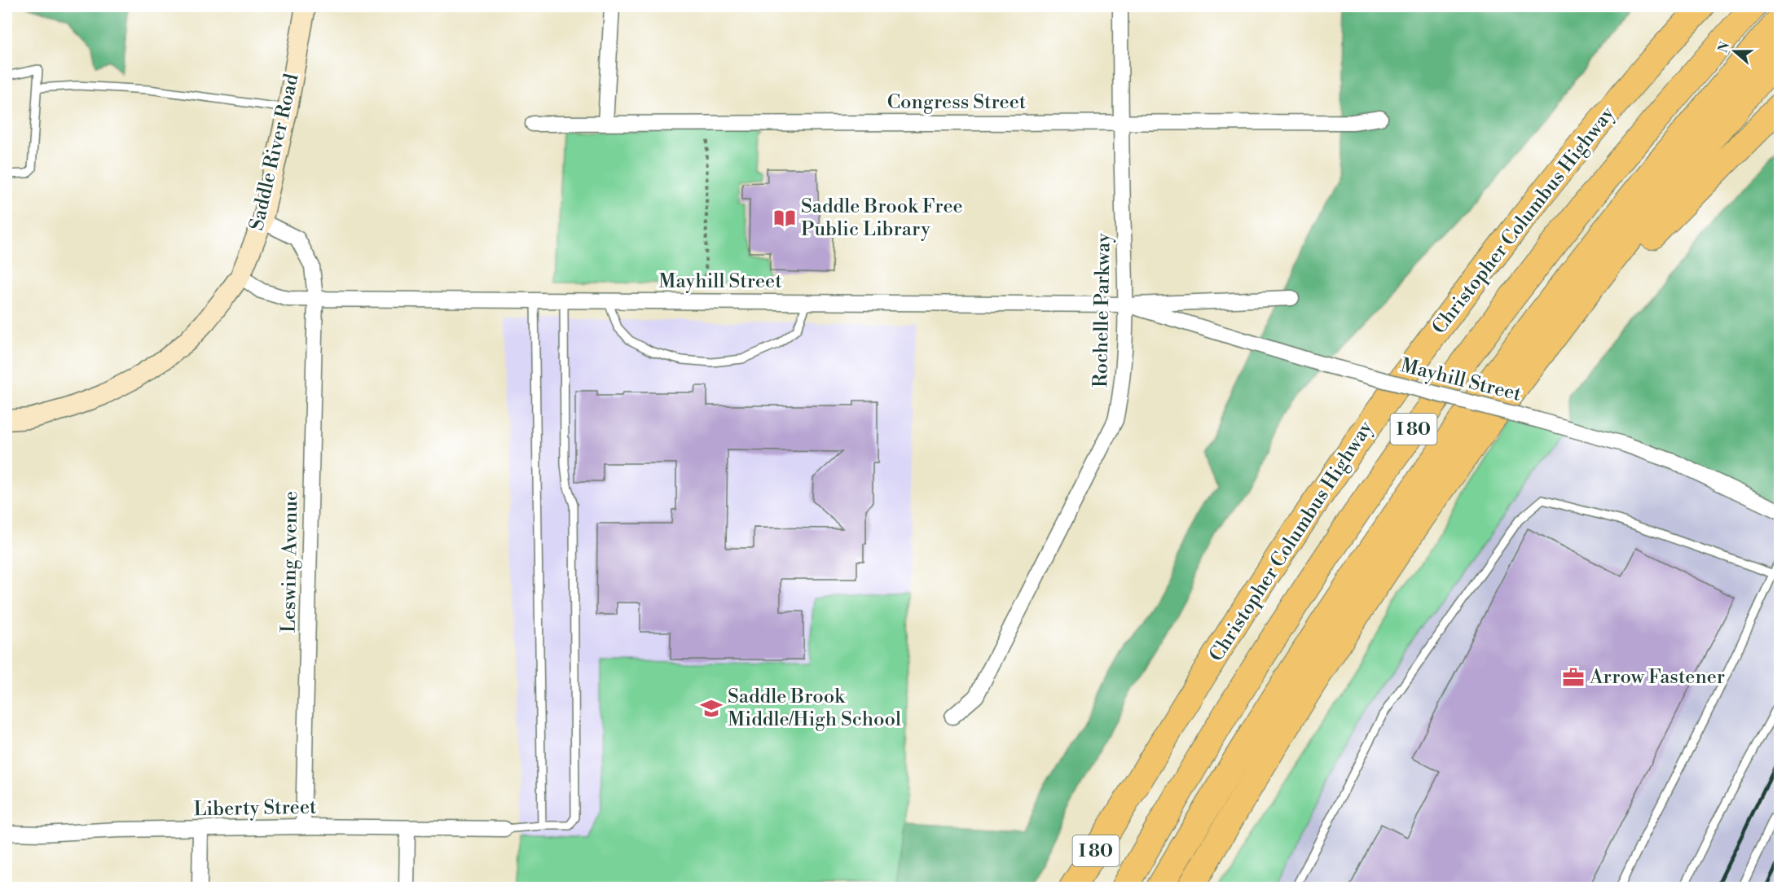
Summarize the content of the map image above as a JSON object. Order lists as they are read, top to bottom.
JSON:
{
  "streets": {
    "highway": ["Christopher Columbus Highway", "I 80"],
    "street": [
      "Congress Street",
      "Saddle River Road",
      "Mayhill Street",
      "Rochelle Parkway",
      "Leswing Avenue",
      "Liberty Street"
    ]
  },
  "crossings": [
    ["Congress Street", "Rochelle Parkway"],
    ["Saddle River Road", "Mayhill Street"],
    ["Mayhill Street", "Rochelle Parkway"],
    ["Mayhill Street", "Leswing Avenue"],
    ["Leswing Avenue", "Liberty Street"]
  ],
  "places": {
    "library": ["Saddle Brook Free Public Library"],
    "office": ["Arrow Fastener"],
    "school or university": ["Saddle Brook Middle/High School"]
  },
  "north": "left"
}
